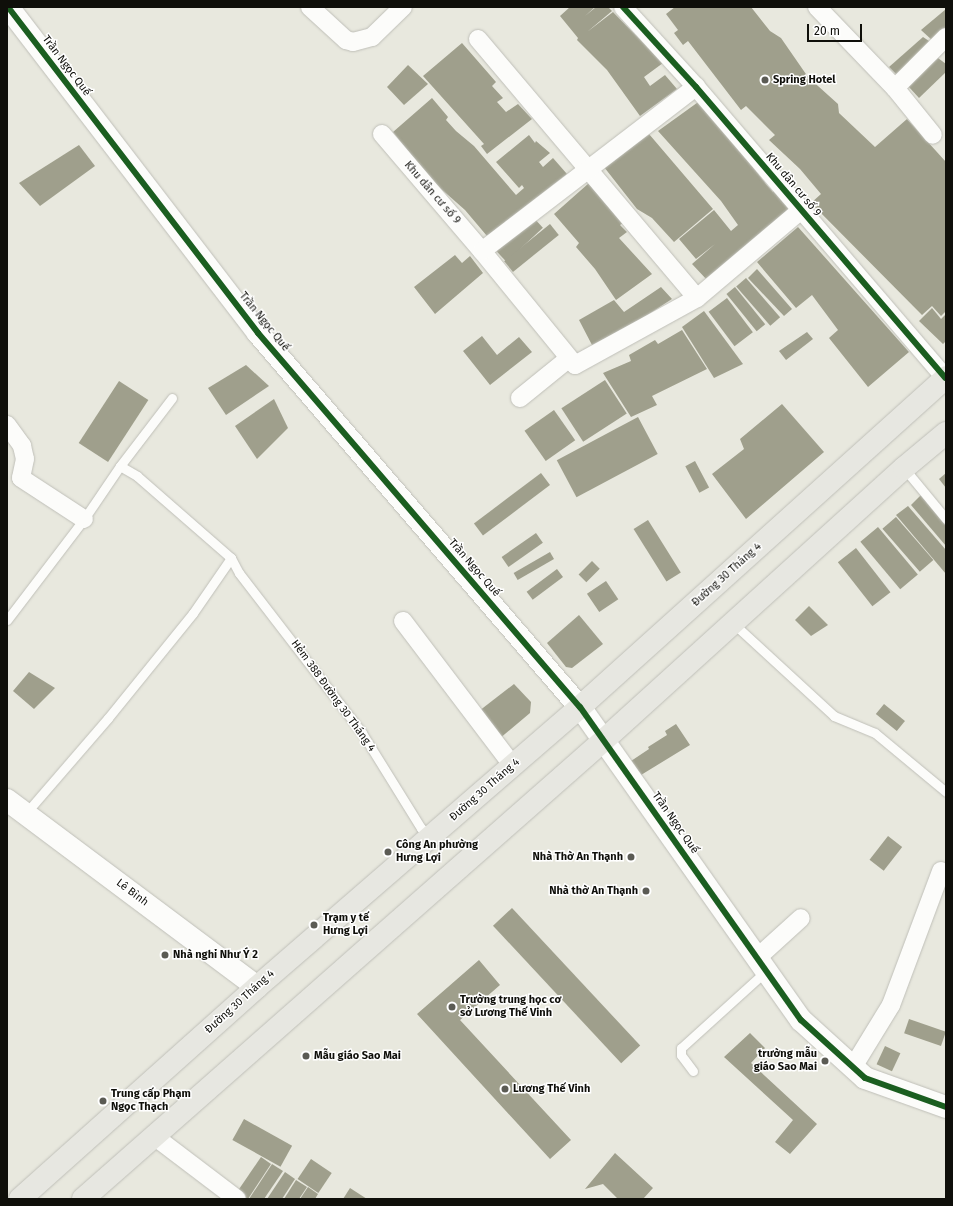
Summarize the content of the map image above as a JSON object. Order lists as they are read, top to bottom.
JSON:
{
  "streets": {
    "main road": ["Đường 30 Tháng 4"],
    "street": ["Trần Ngọc Quế", "Khu dân cư số 9", "Lê Bình"],
    "lane": ["Hẻm 388 Đường 30 Tháng 4"]
  },
  "crossings": [
    ["Trần Ngọc Quế", "Đường 30 Tháng 4"],
    ["Khu dân cư số 9", "Đường 30 Tháng 4"],
    ["Đường 30 Tháng 4", "Hẻm 388 Đường 30 Tháng 4"],
    ["Đường 30 Tháng 4", "Lê Bình"]
  ],
  "places": [
    "Spring Hotel",
    "Công An phường Hưng Lợi",
    "Nhà Thờ An Thạnh",
    "Nhà thờ An Thạnh",
    "Trạm y tế Hưng Lợi",
    "Nhà nghỉ Như Ý 2",
    "Trường trung học cơ sở Lương Thế Vinh",
    "Mẫu giáo Sao Mai",
    "trường mẫu giáo Sao Mai",
    "Lương Thế Vinh",
    "Trung cấp Phạm Ngọc Thạch"
  ],
  "scale_bar": "20 m"
}
